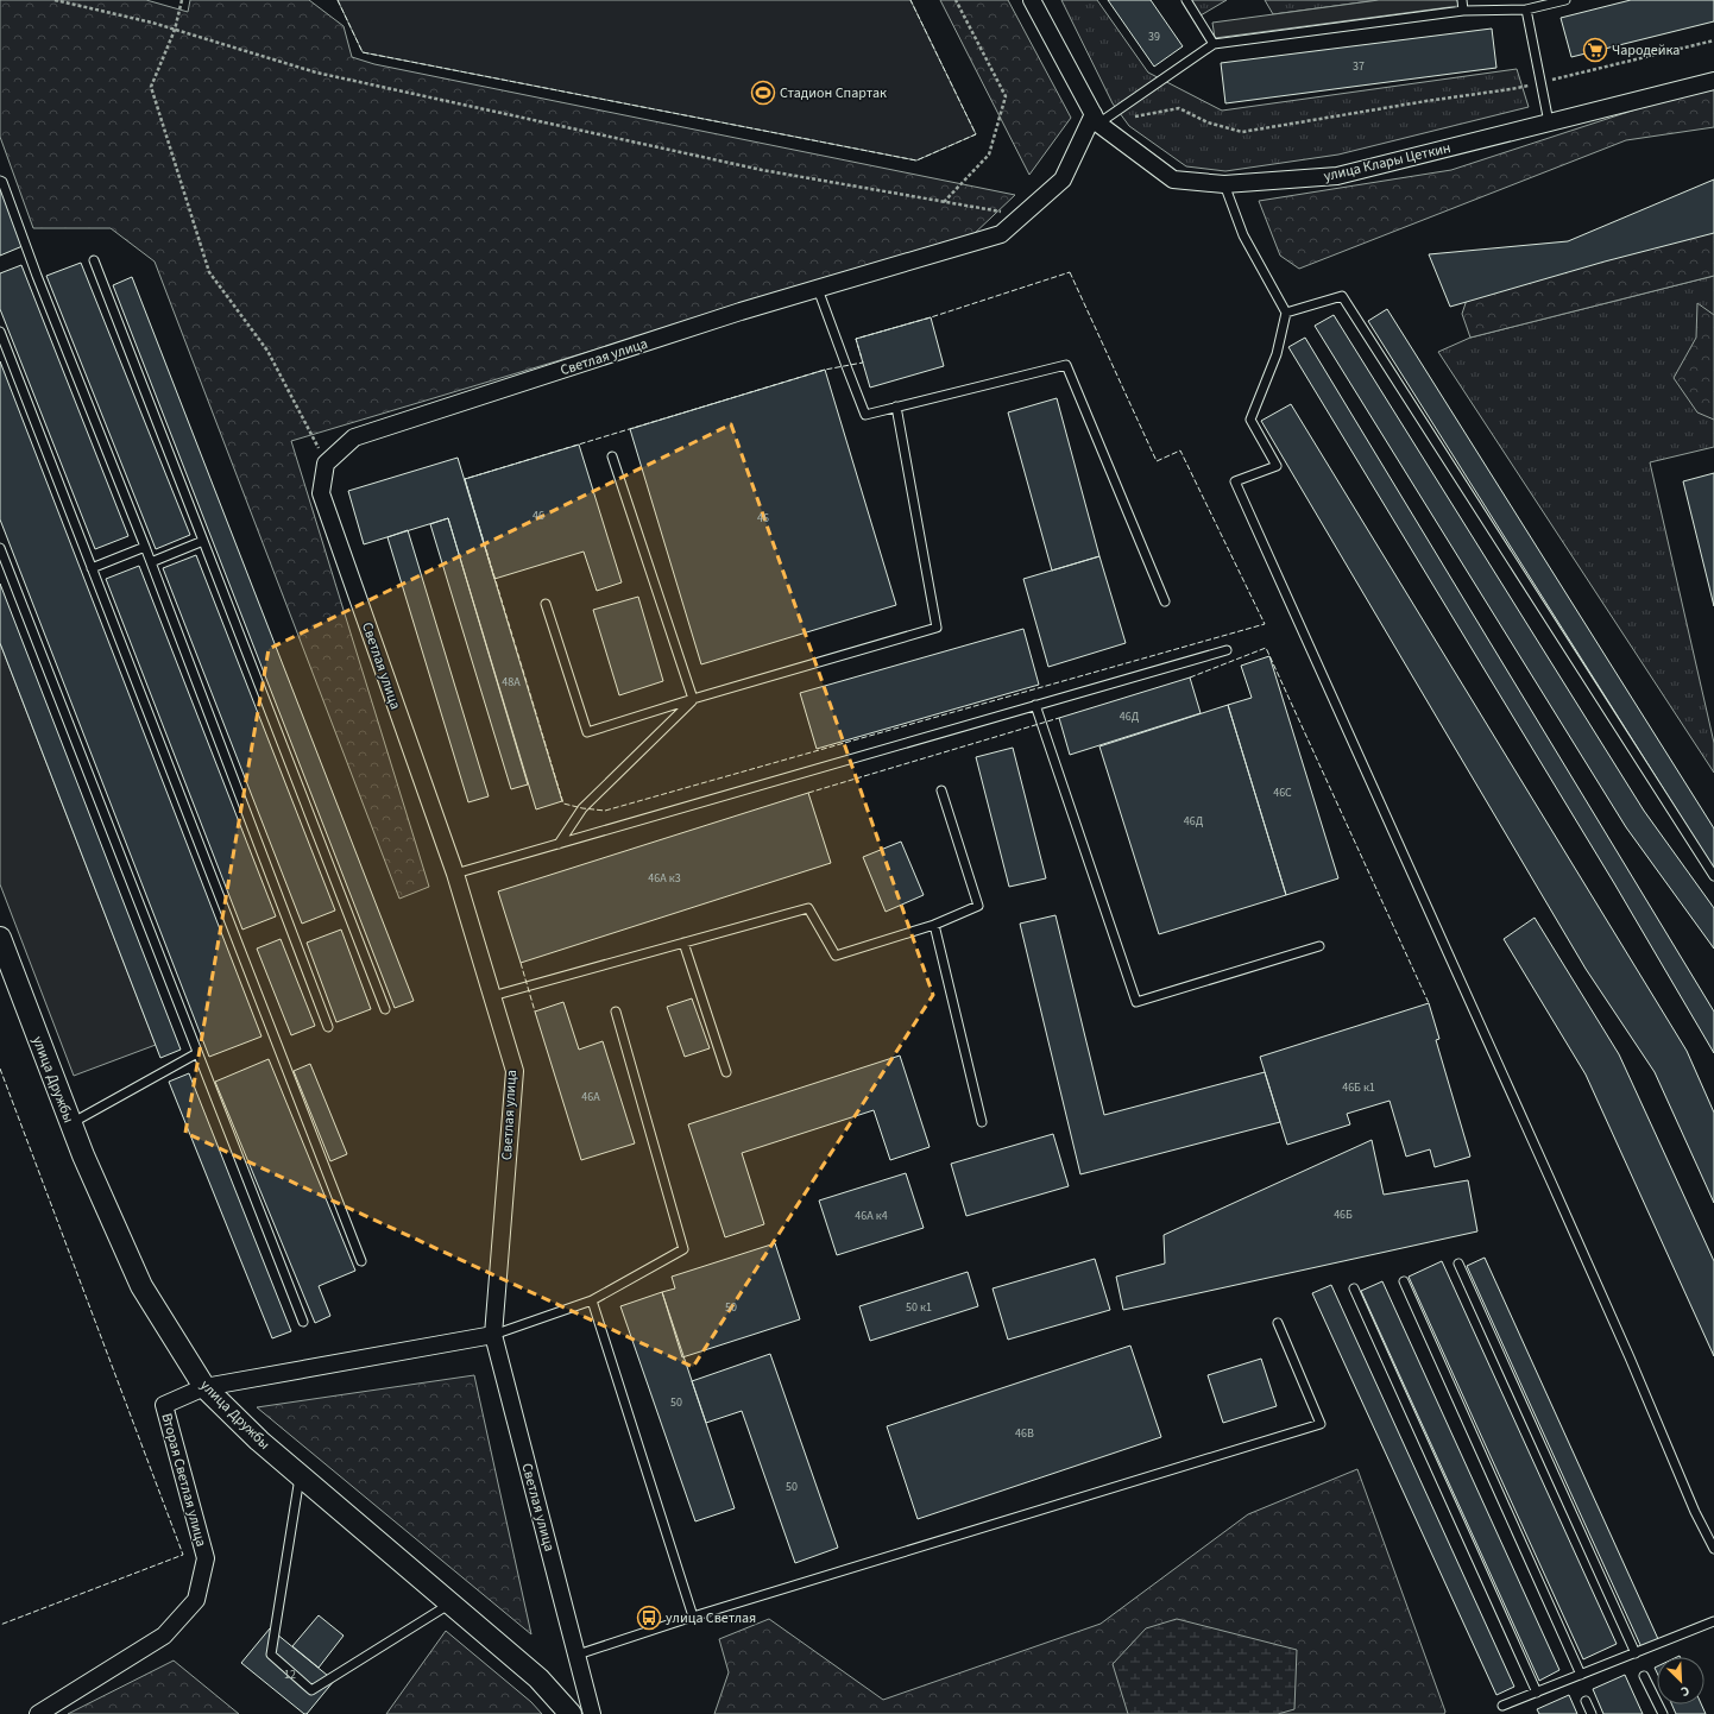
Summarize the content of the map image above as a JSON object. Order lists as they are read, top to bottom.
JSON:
{
  "streets": {
    "street": [
      "улица Клары Цеткин",
      "Светлая улица",
      "улица Дружбы",
      "Вторая Светлая улица"
    ]
  },
  "crossings": [
    ["улица Клары Цеткин", "Светлая улица"],
    ["улица Дружбы", "Вторая Светлая улица"]
  ],
  "places": {
    "supermarket": ["Чародейка"],
    "sports": ["Стадион Спартак"],
    "bus stop": ["улица Светлая"]
  },
  "house_numbers": [
    "39",
    "37",
    "46",
    "46",
    "48А",
    "46Д",
    "46С",
    "46Д",
    "46А к3",
    "46Б к1",
    "46А",
    "46Б",
    "46А к4",
    "50",
    "50 к1",
    "50",
    "46В",
    "50",
    "12"
  ],
  "north": "bottom right"
}
